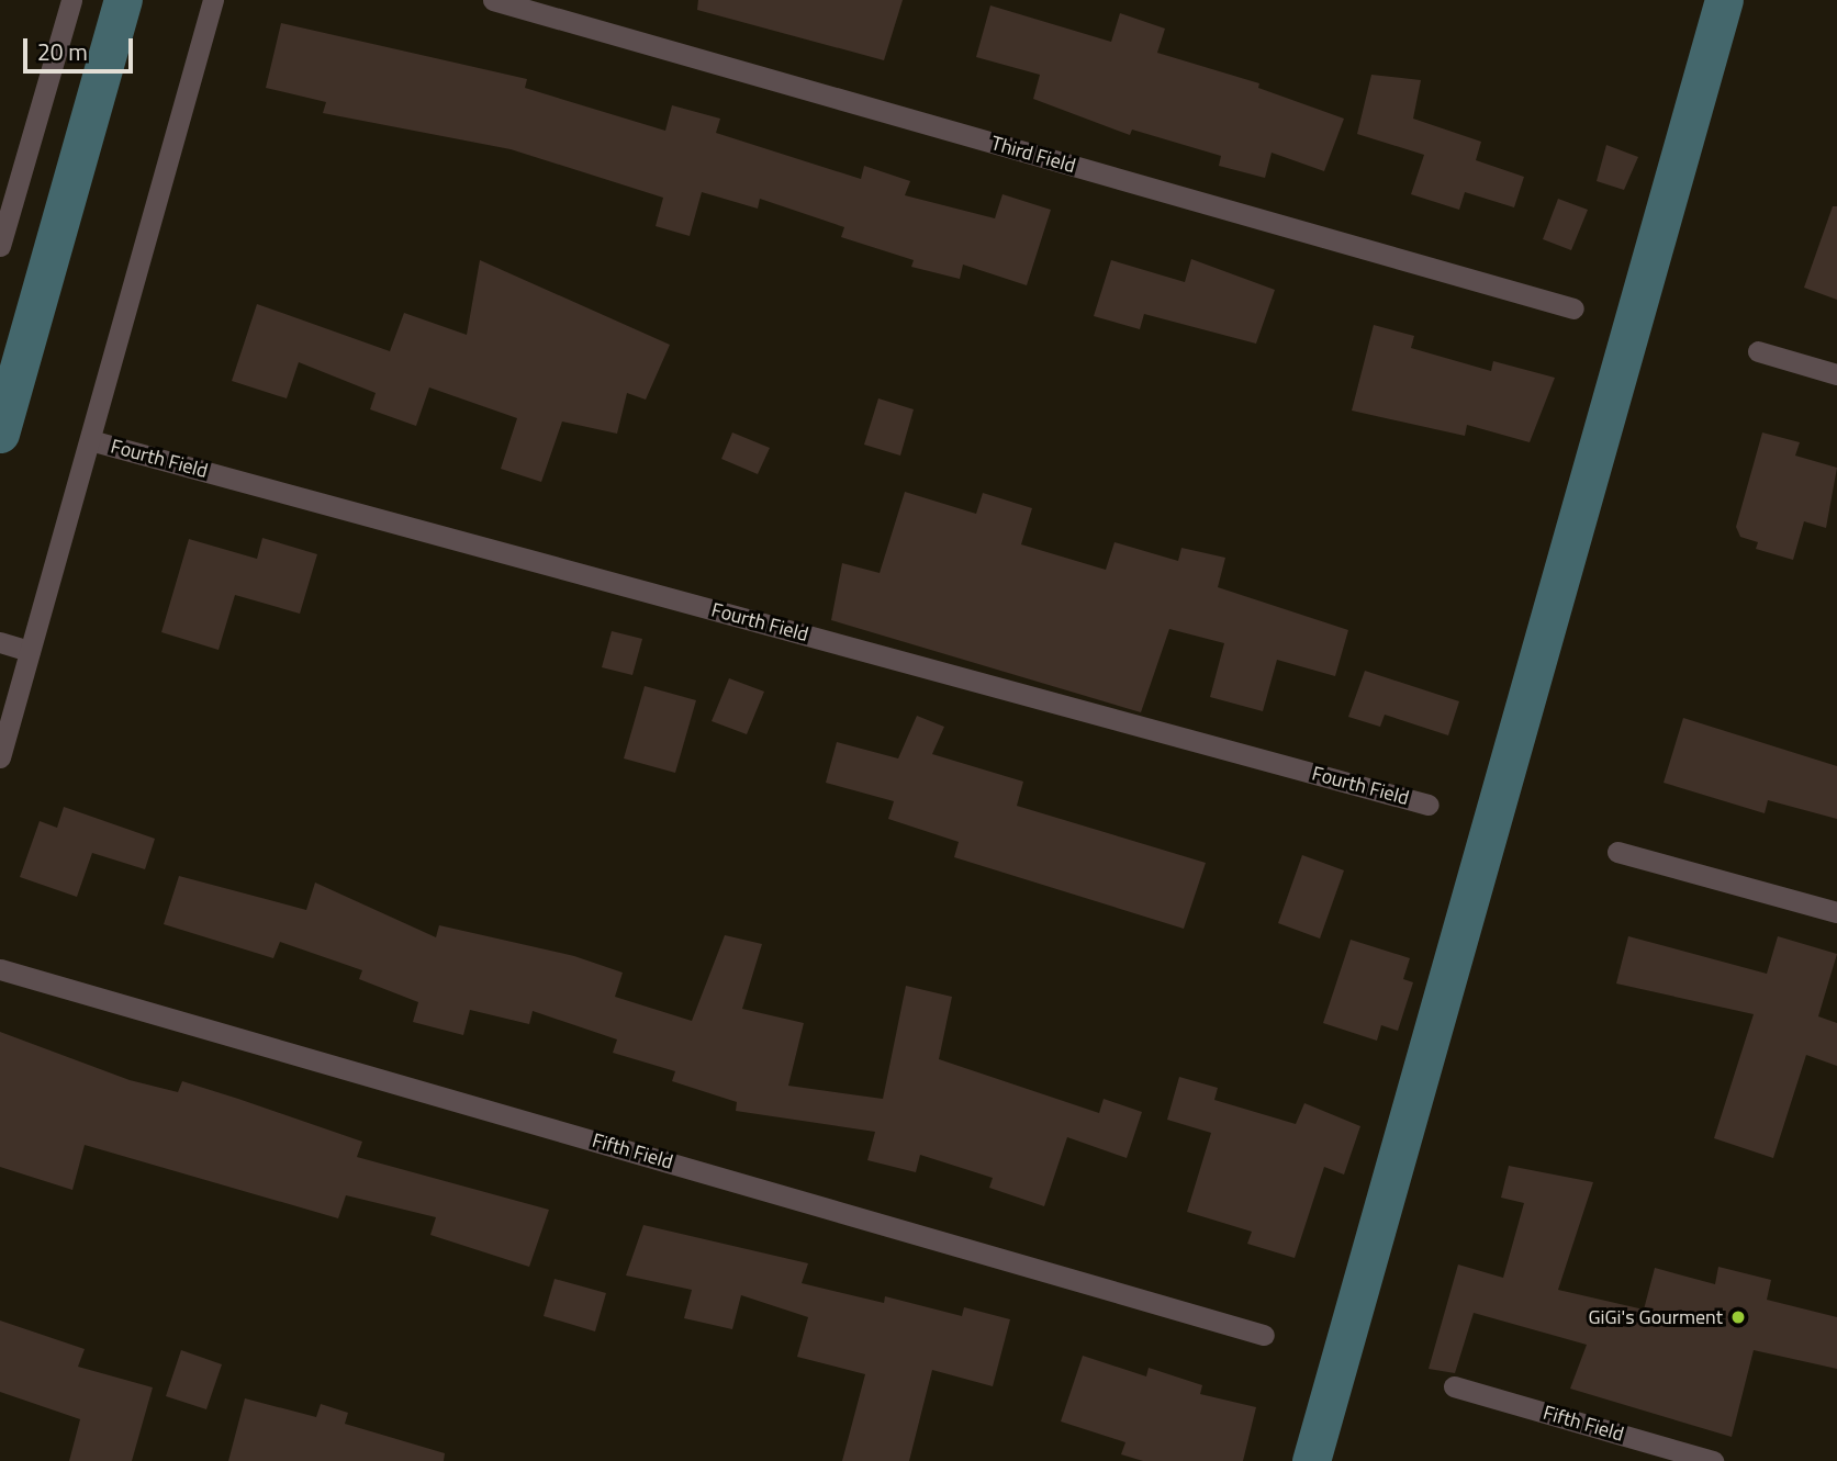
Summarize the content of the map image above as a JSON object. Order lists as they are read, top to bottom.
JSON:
{
  "streets": {
    "street": ["Third Field", "Fourth Field", "Fifth Field"]
  },
  "places": ["GiGi's Gourment"],
  "scale_bar": "20 m"
}
